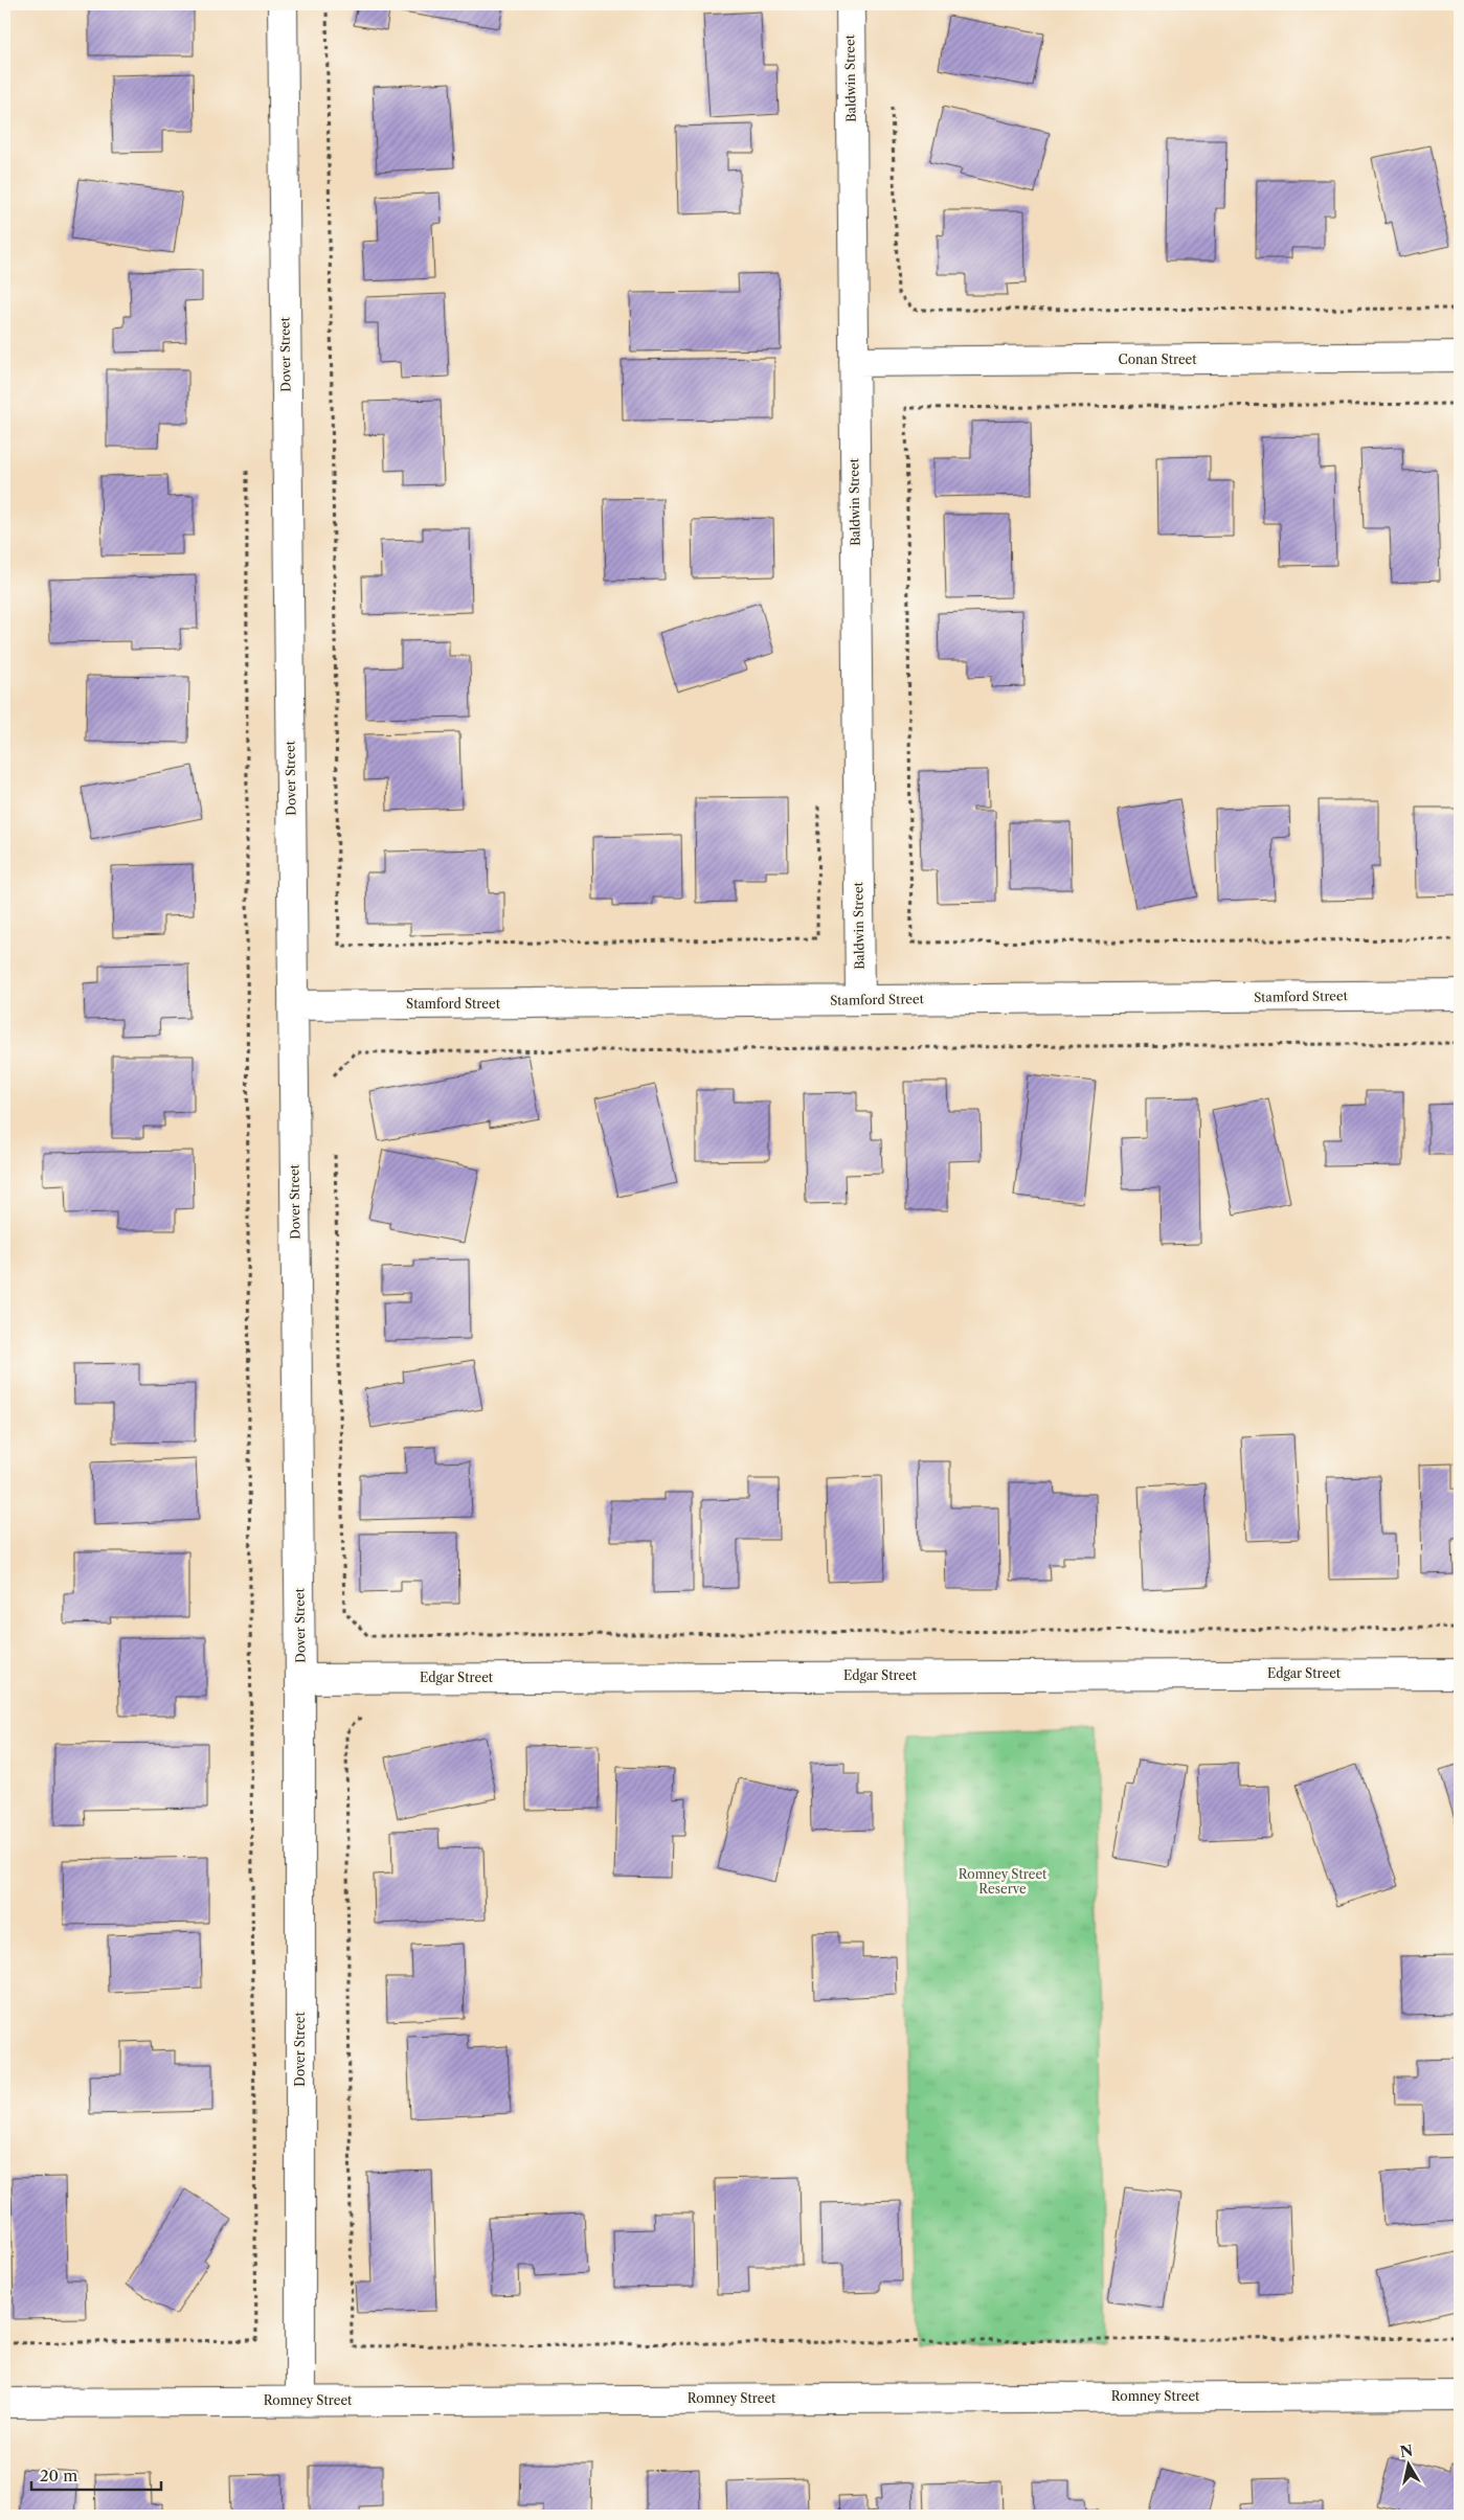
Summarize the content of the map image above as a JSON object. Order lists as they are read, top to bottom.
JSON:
{
  "streets": {
    "street": [
      "Baldwin Street",
      "Dover Street",
      "Conan Street",
      "Stamford Street",
      "Edgar Street",
      "Romney Street"
    ]
  },
  "crossings": [
    ["Baldwin Street", "Conan Street"],
    ["Baldwin Street", "Stamford Street"],
    ["Dover Street", "Stamford Street"],
    ["Dover Street", "Edgar Street"],
    ["Dover Street", "Romney Street"]
  ],
  "parks": ["Romney Street Reserve"],
  "scale_bar": "20 m",
  "north": "top"
}
